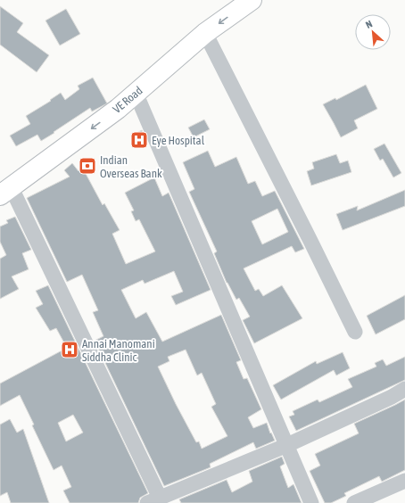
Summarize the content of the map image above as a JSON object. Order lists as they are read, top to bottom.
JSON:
{
  "streets": {
    "main road": ["VE Road"]
  },
  "one_way": ["VE Road"],
  "places": {
    "hospital": ["Eye Hospital", "Annai Manomani Siddha Clinic"],
    "bank": ["Indian Overseas Bank"]
  },
  "north": "top left"
}
